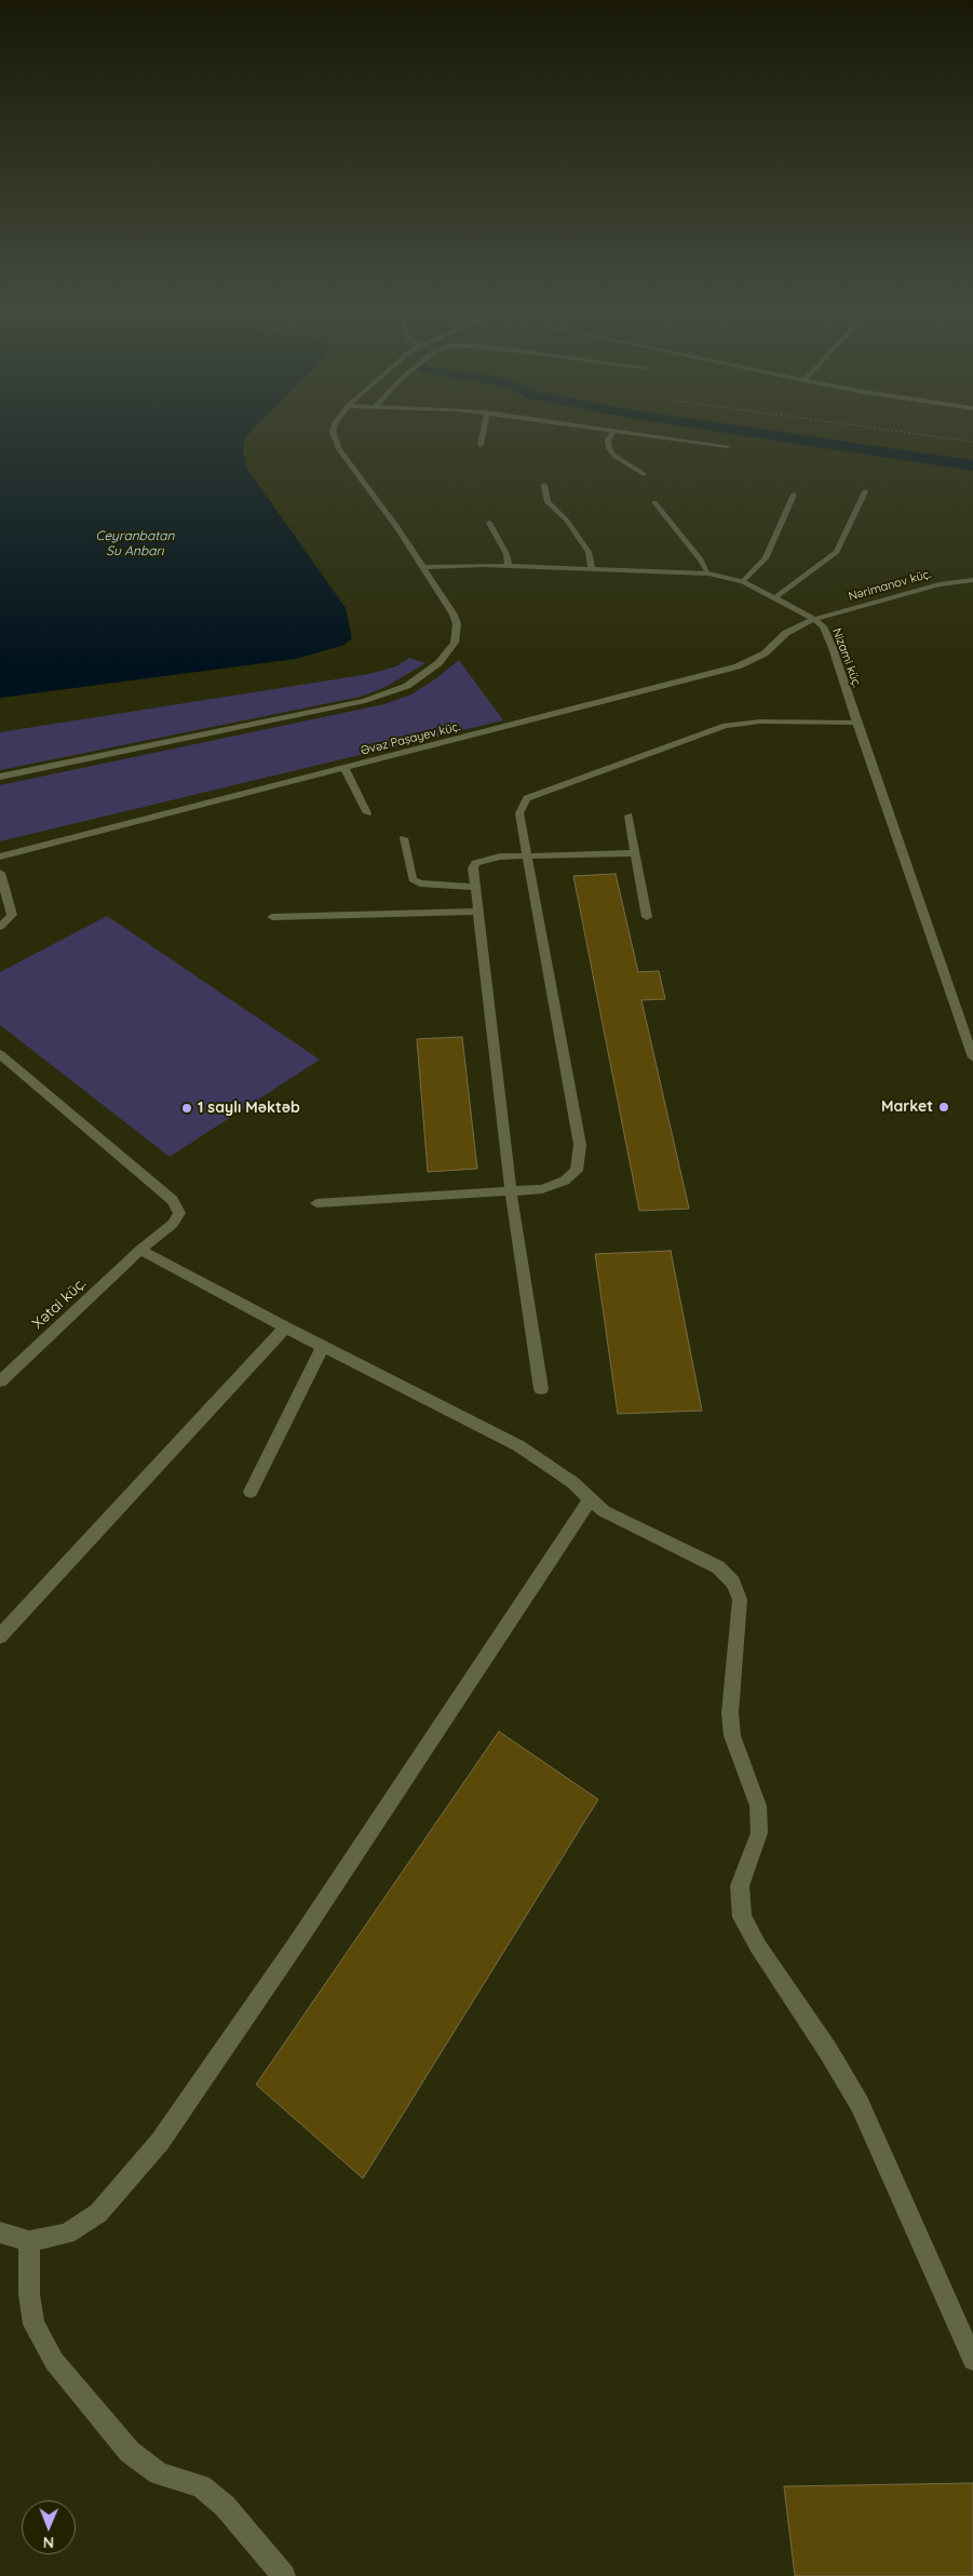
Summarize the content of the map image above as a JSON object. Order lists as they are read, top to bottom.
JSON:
{
  "streets": {
    "street": [
      "Nərimanov küç.",
      "Nizami küç.",
      "Əvəz Paşayev küç.",
      "Xətai küç."
    ]
  },
  "crossings": [
    ["Nərimanov küç.", "Nizami küç."],
    ["Nərimanov küç.", "Əvəz Paşayev küç."],
    ["Nizami küç.", "Əvəz Paşayev küç."]
  ],
  "water": ["Ceyranbatan Su Anbarı"],
  "places": ["Market", "1 saylı Məktəb"],
  "north": "bottom"
}
